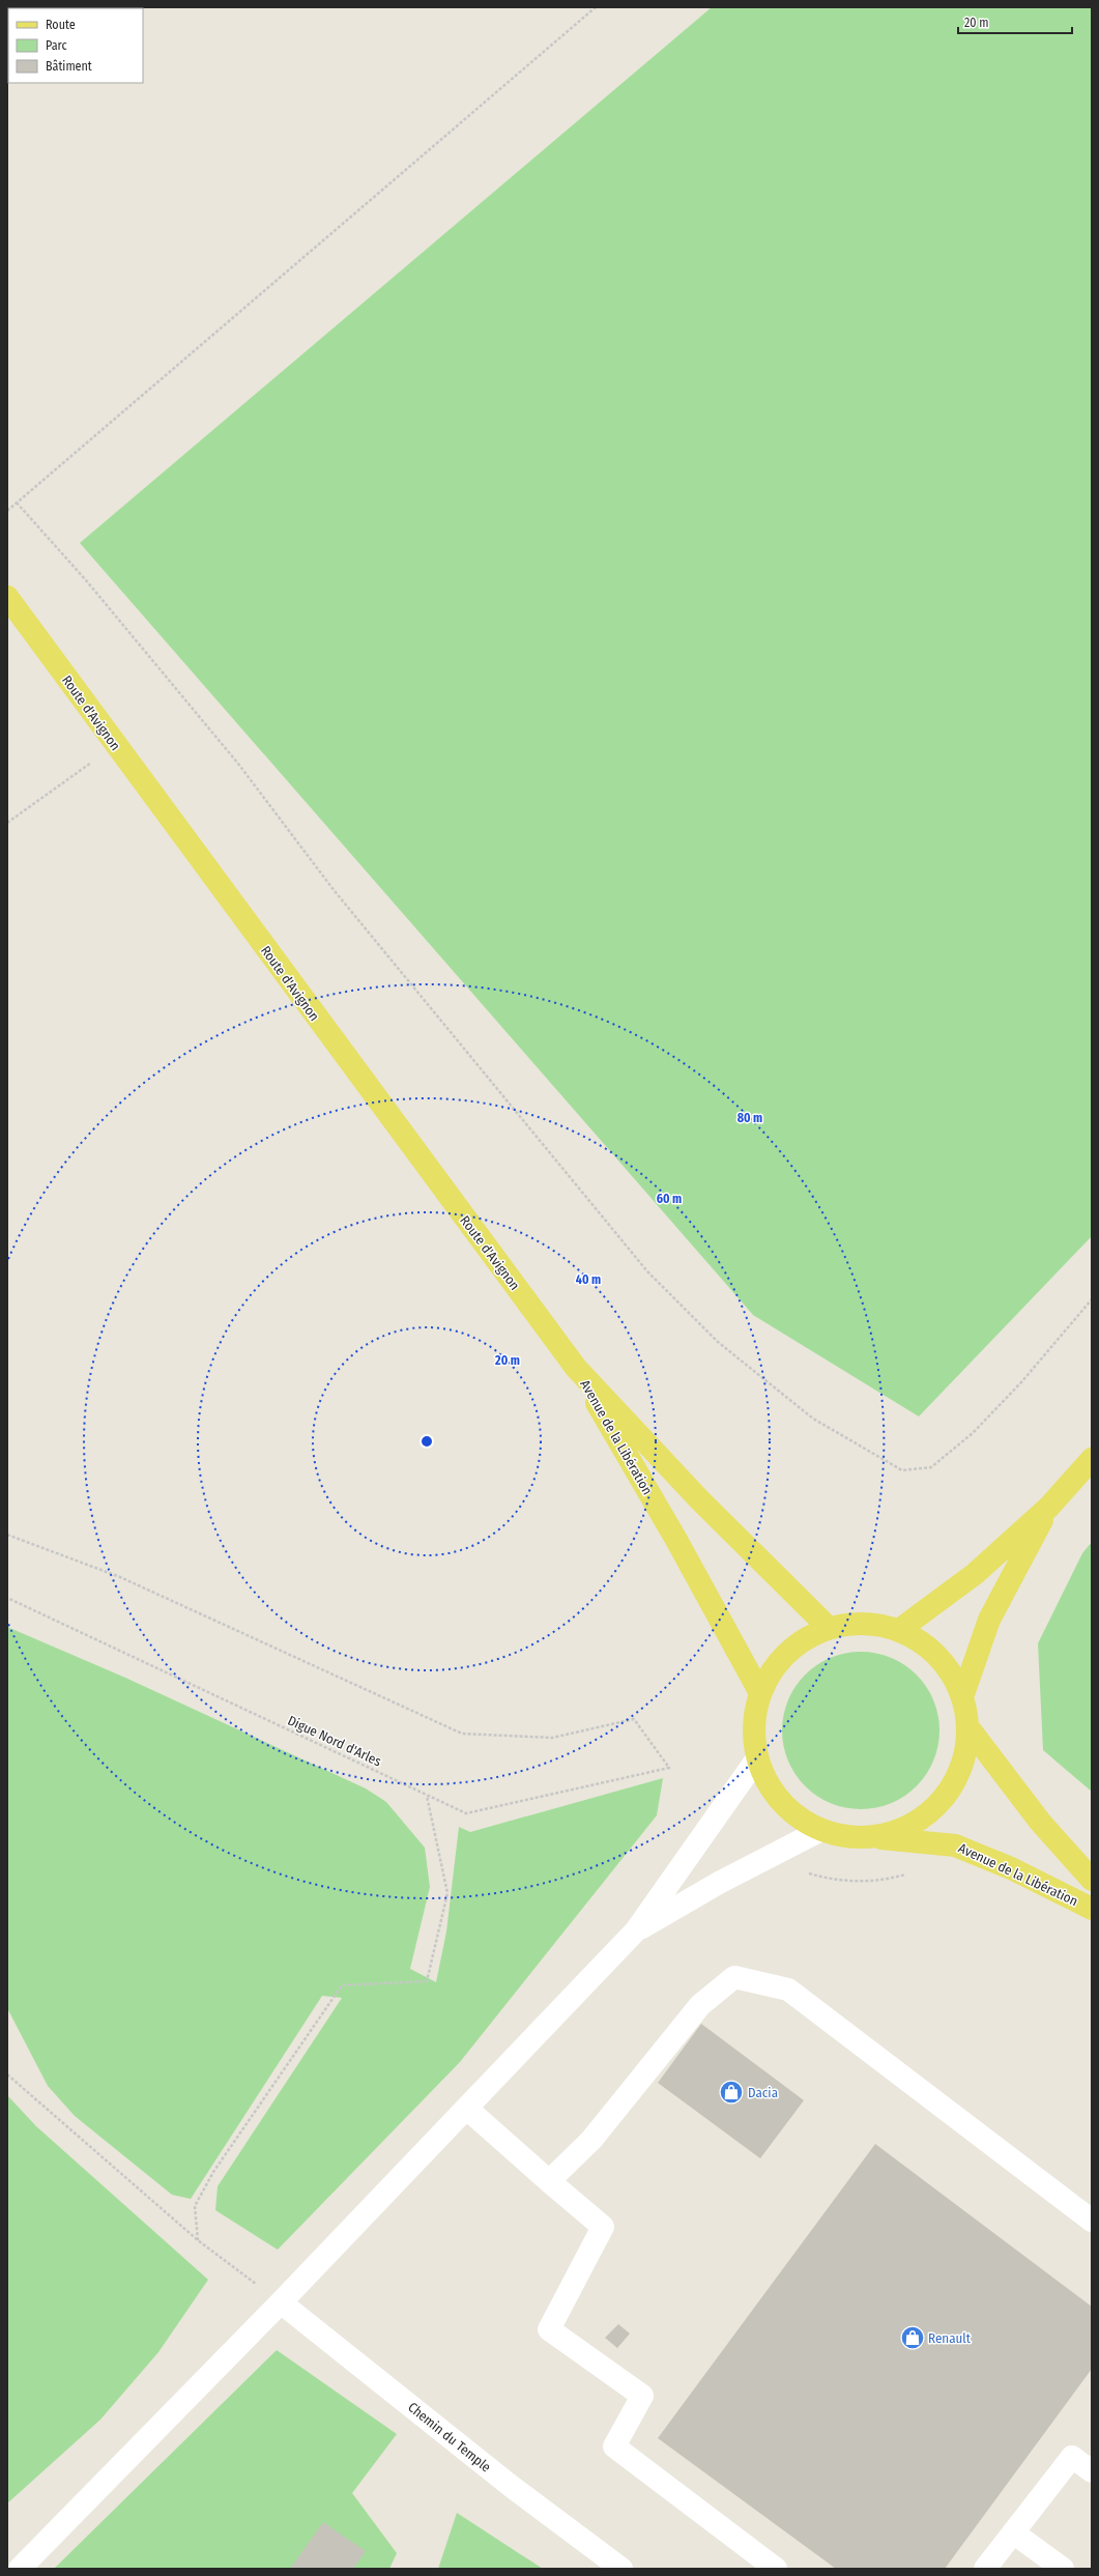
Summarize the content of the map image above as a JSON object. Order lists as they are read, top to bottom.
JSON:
{
  "streets": {
    "main road": ["Route d'Avignon", "Avenue de la Libération"],
    "street": ["Chemin du Temple"],
    "path": ["Digue Nord d'Arles"]
  },
  "crossings": [
    ["Route d'Avignon", "Avenue de la Libération"]
  ],
  "places": {
    "shop": ["Dacia", "Renault"]
  },
  "legend": ["Route", "Parc", "Bâtiment"],
  "scale_bar": "20 m",
  "rings": [
    "80 m",
    "60 m",
    "40 m",
    "20 m"
  ]
}
